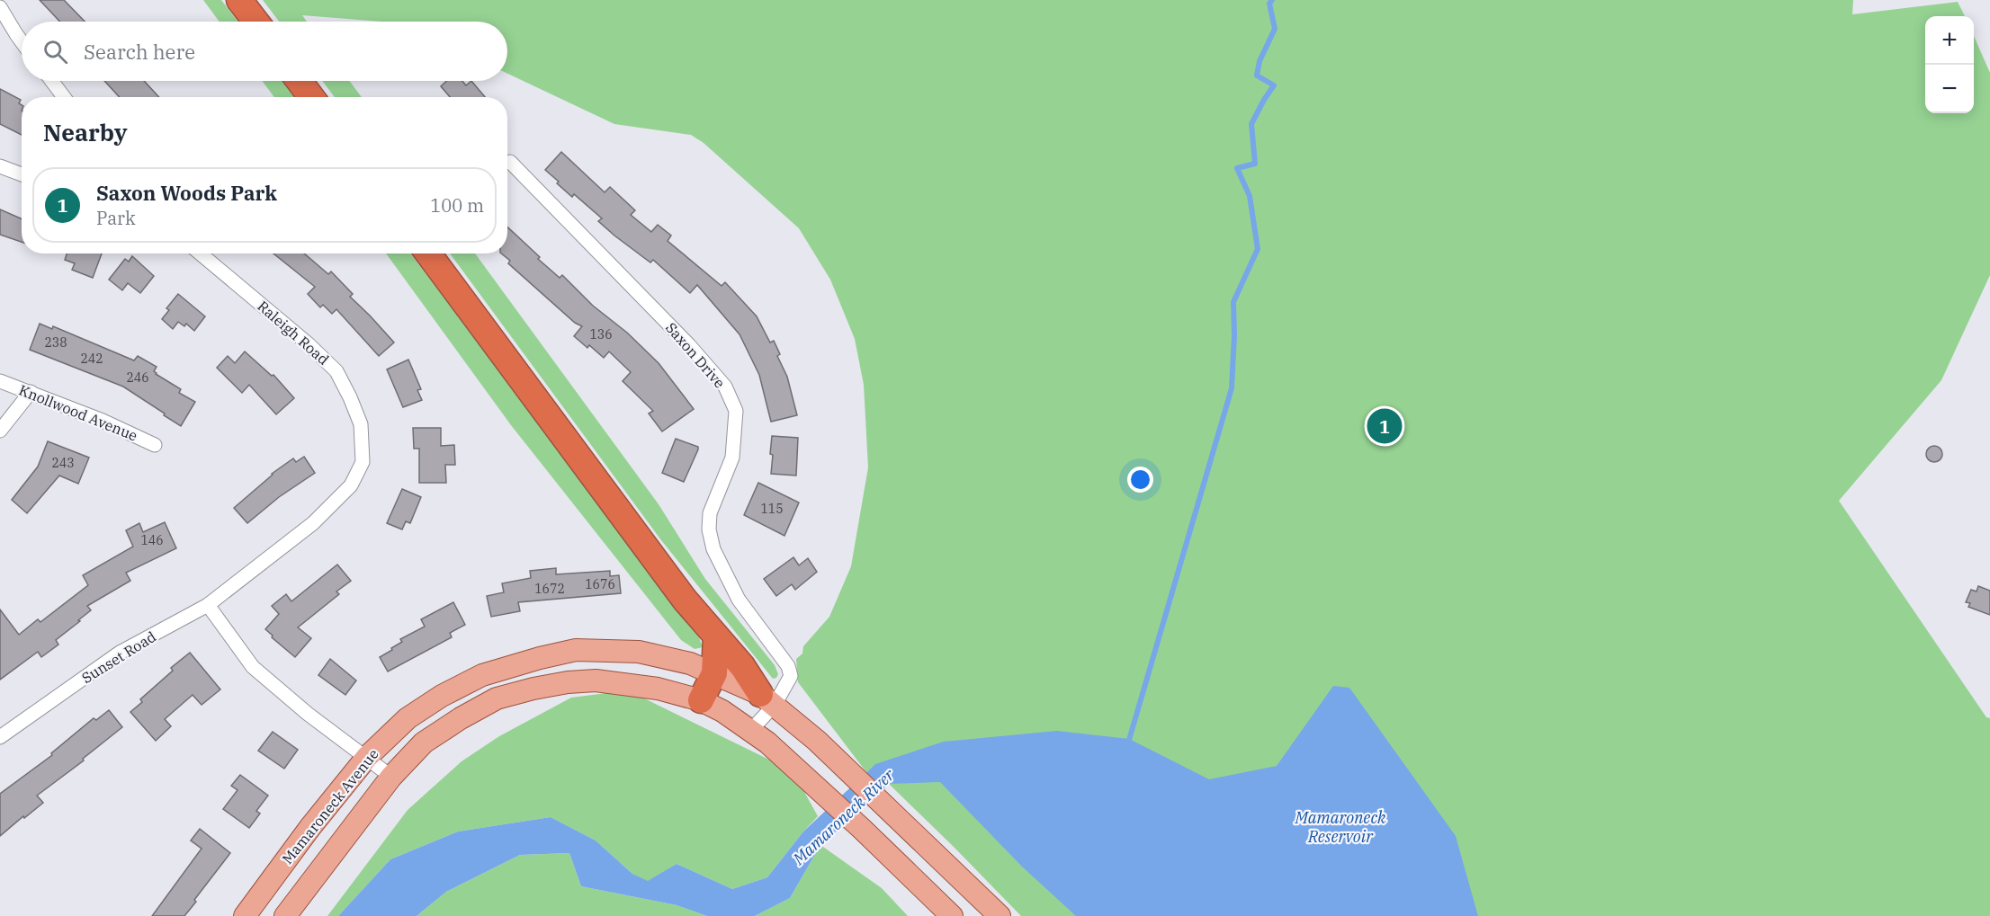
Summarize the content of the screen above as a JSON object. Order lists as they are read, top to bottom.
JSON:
{
  "streets": {
    "main road": ["Mamaroneck Avenue"],
    "street": [
      "Raleigh Road",
      "Saxon Drive",
      "Knollwood Avenue",
      "Sunset Road"
    ]
  },
  "crossings": [
    ["Raleigh Road", "Sunset Road"],
    ["Saxon Drive", "Mamaroneck Avenue"]
  ],
  "water": ["Mamaroneck River", "Mamaroneck Reservoir"],
  "house_numbers": [
    "136",
    "238",
    "242",
    "246",
    "243",
    "115",
    "146",
    "1676",
    "1672"
  ],
  "page": {
    "map_buttons": ["+", "−"],
    "search": "Search here",
    "heading": "Nearby",
    "list": [
      {
        "mark": "1",
        "name": "Saxon Woods Park",
        "note": "Park",
        "value": "100 m"
      }
    ],
    "pins": "1"
  }
}
